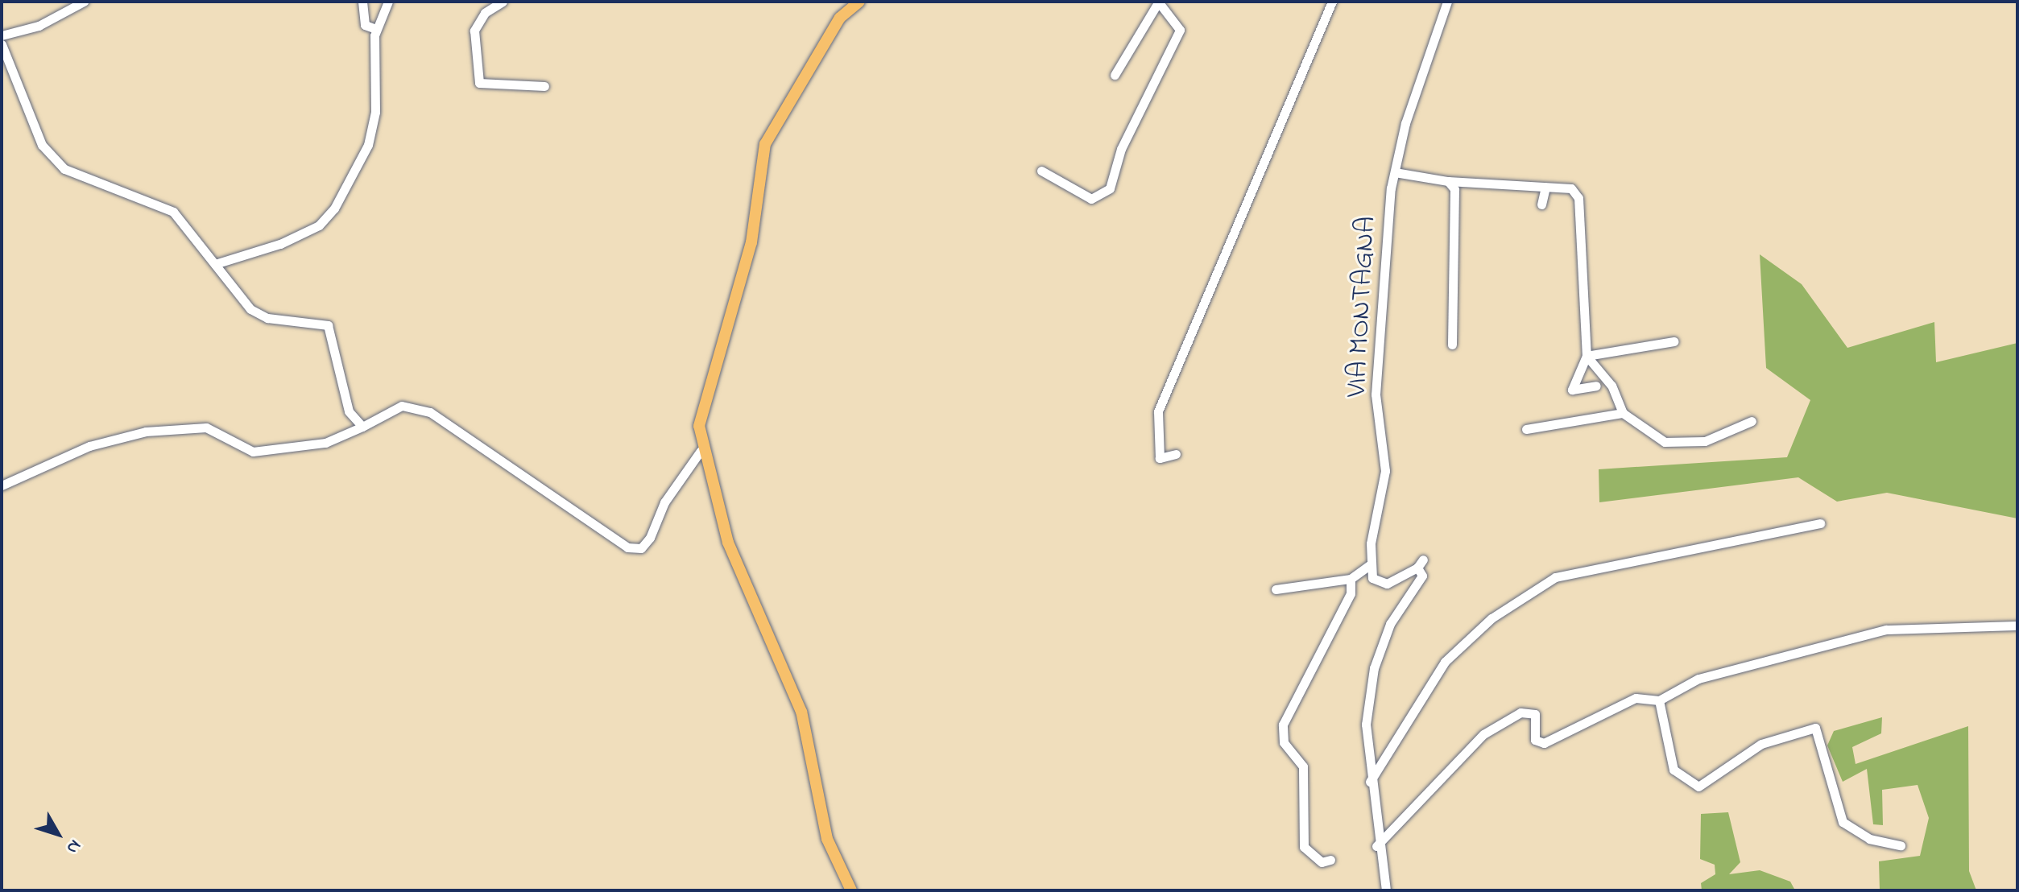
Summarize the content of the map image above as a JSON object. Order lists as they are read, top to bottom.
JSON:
{
  "streets": {
    "street": ["VIA MONTAGNA"]
  },
  "north": "bottom right"
}
